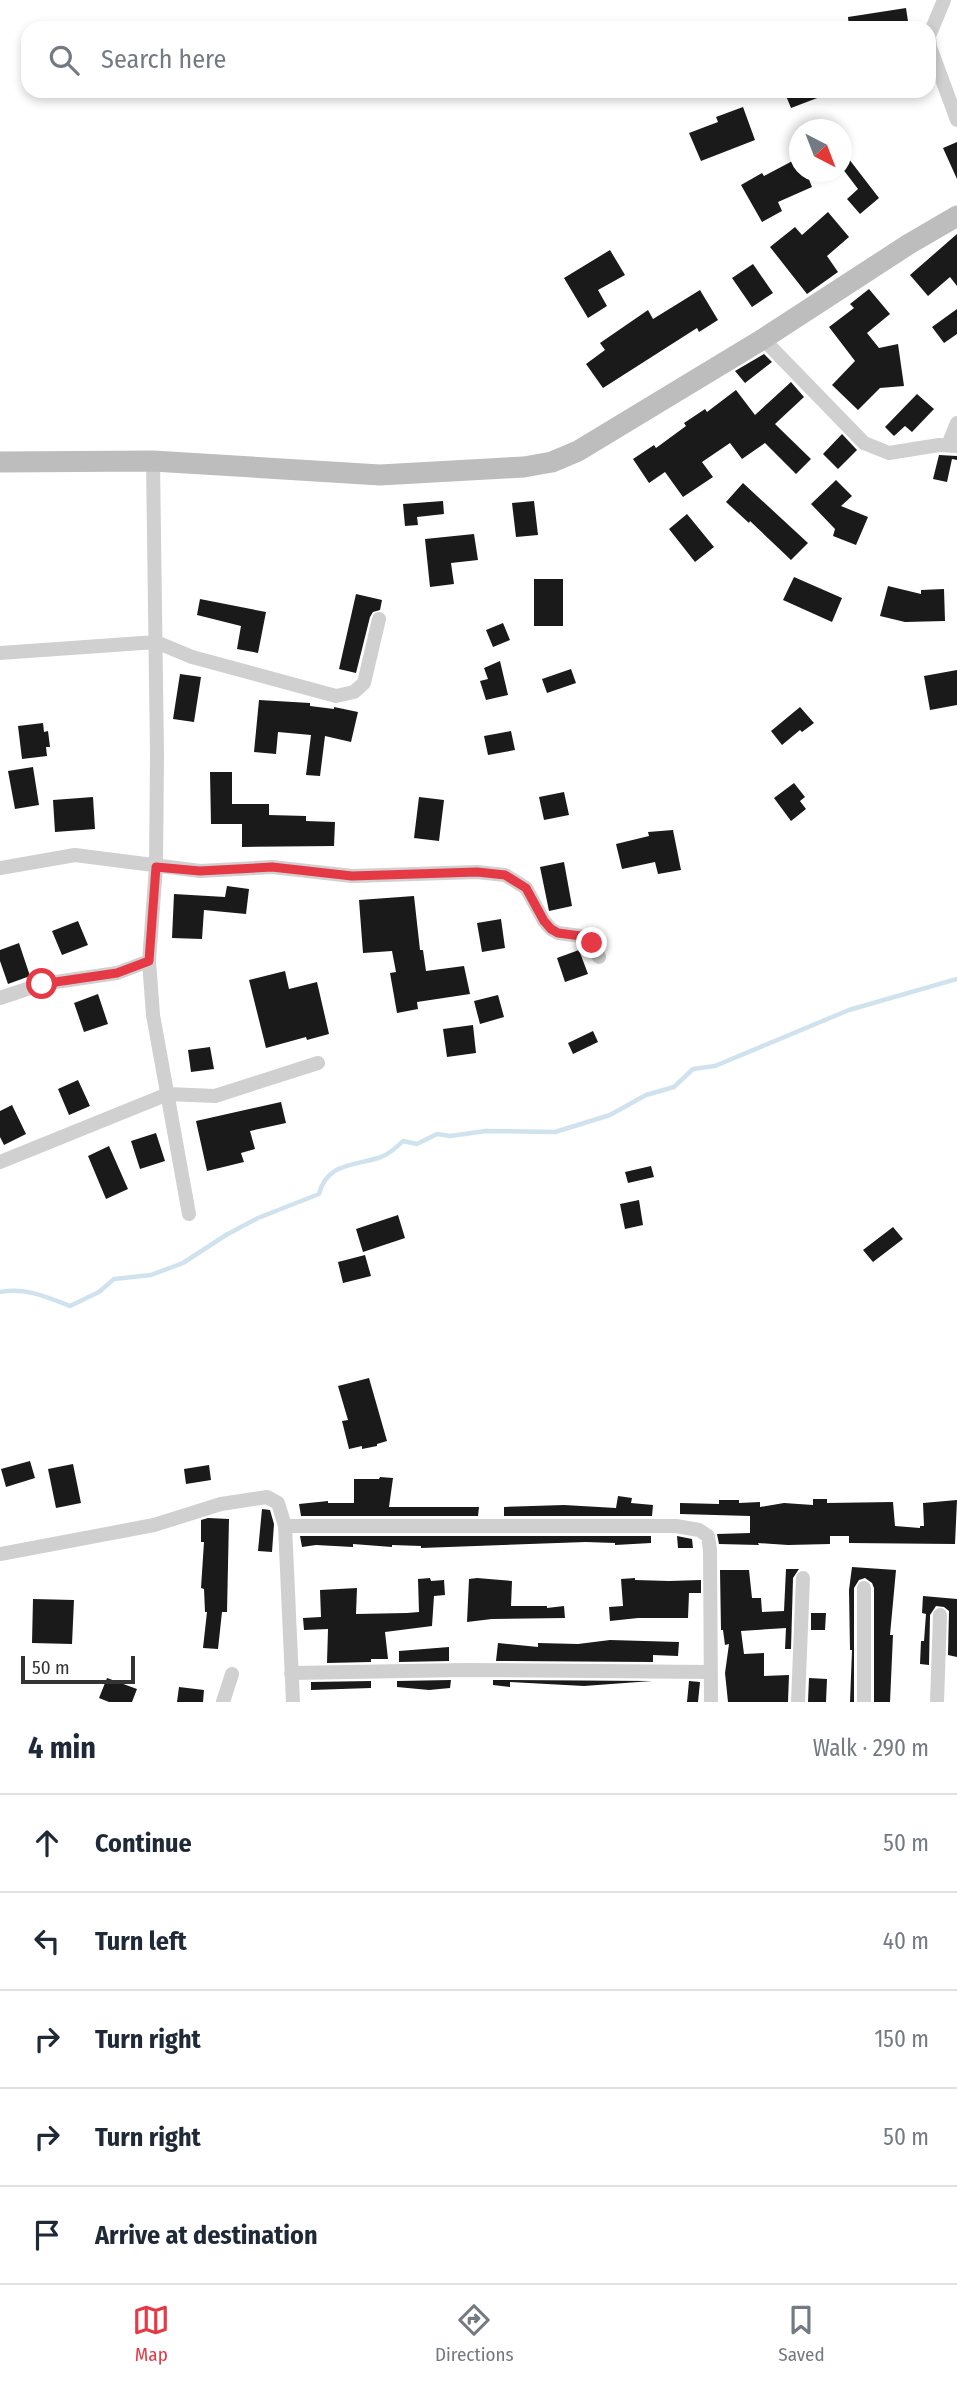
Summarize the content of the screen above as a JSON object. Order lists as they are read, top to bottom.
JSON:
{
  "scale_bar": "50 m",
  "north": "bottom right",
  "page": {
    "search": "Search here",
    "scale": "50 m",
    "heading": ["4 min", "Walk · 290 m"],
    "list": [
      ["Continue", "50 m"],
      ["Turn left", "40 m"],
      ["Turn right", "150 m"],
      ["Turn right", "50 m"],
      "Arrive at destination"
    ],
    "nav": ["Map", "Directions", "Saved"]
  }
}
